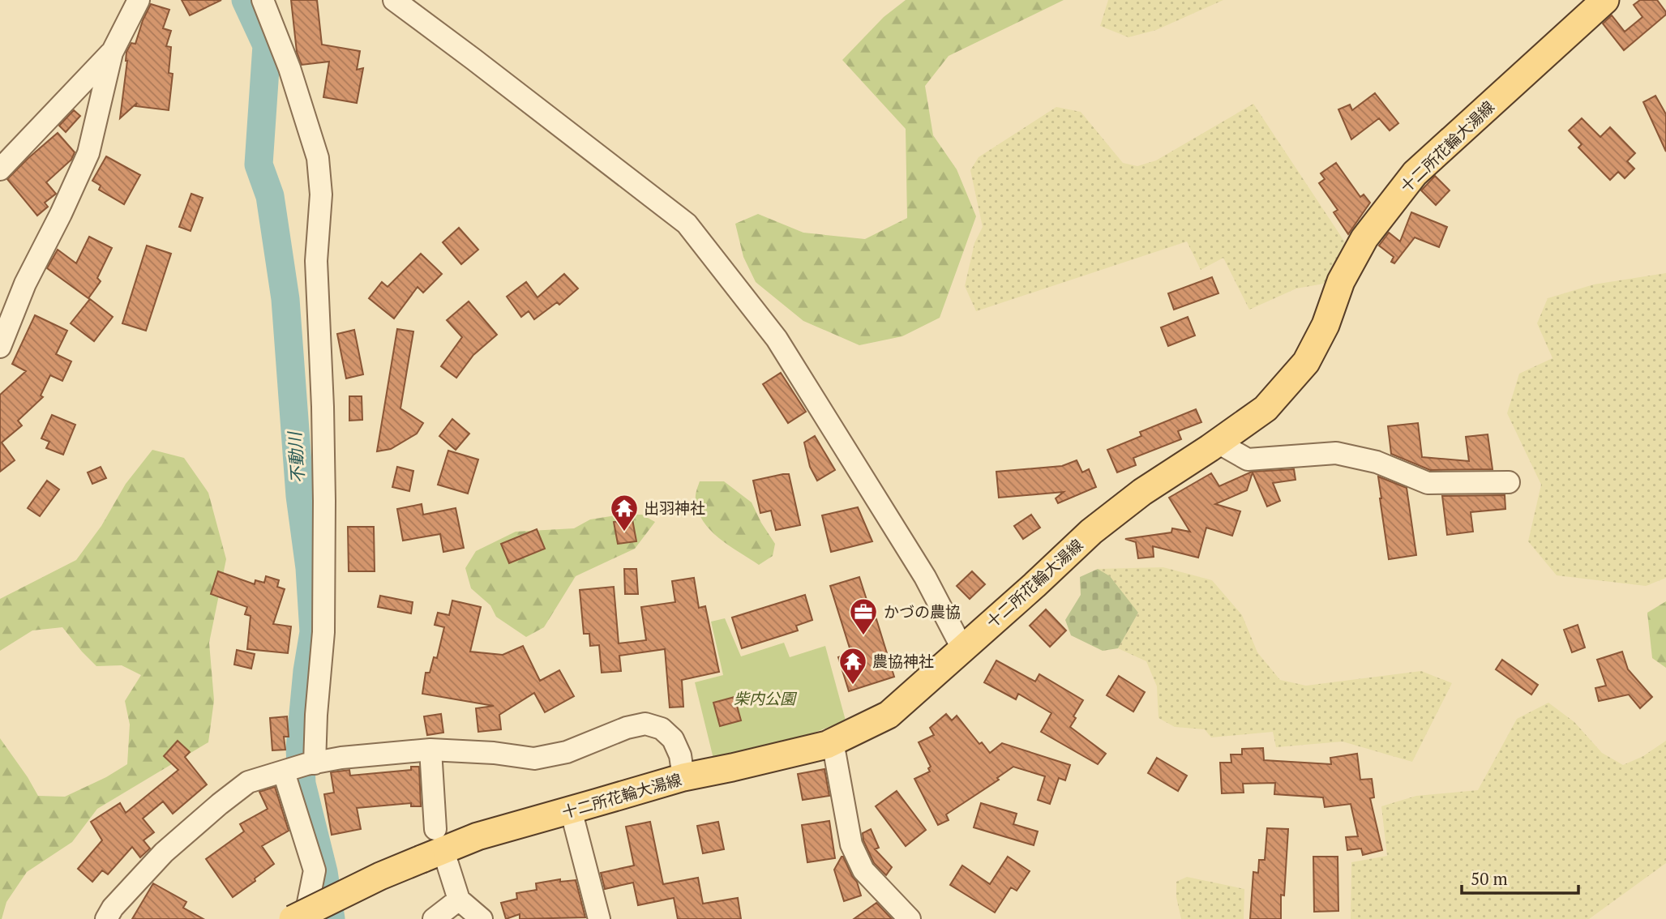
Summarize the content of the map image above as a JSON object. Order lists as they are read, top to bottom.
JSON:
{
  "streets": {
    "main road": ["十二所花輪大湯線"]
  },
  "water": ["不動川"],
  "parks": ["柴内公園"],
  "places": {
    "temple": ["出羽神社", "農協神社"],
    "office": ["かづの農協"]
  },
  "scale_bar": "50 m"
}
